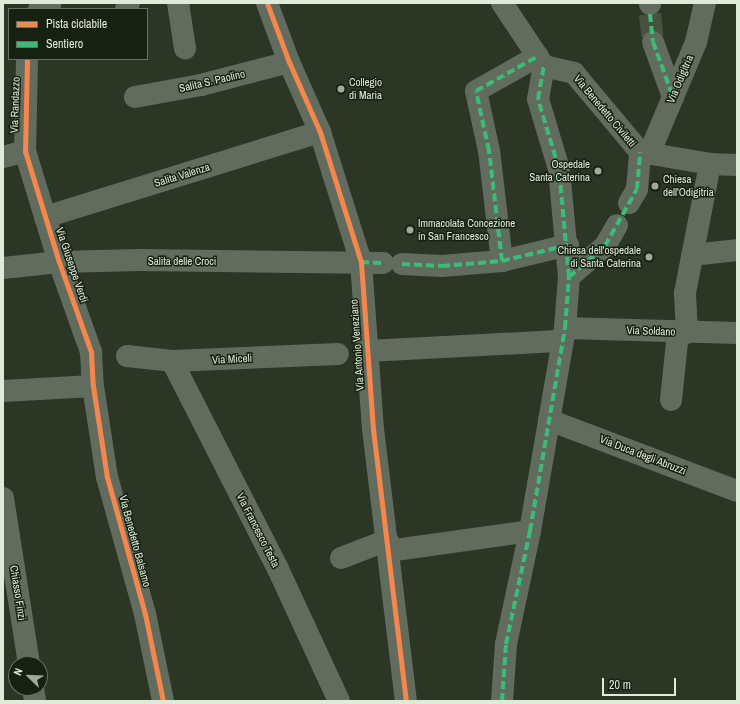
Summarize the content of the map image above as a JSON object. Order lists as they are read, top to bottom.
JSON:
{
  "streets": {
    "street": [
      "Via Odigitria",
      "Salita S. Paolino",
      "Via Randazzo",
      "Via Benedetto Civiletti",
      "Salita Valenza",
      "Salita delle Croci",
      "Via Giuseppe Verdi",
      "Via Soldano",
      "Via Antonio Veneziano",
      "Via Miceli",
      "Via Duca degli Abruzzi",
      "Via Francesco Testa",
      "Via Benedetto Balsamo",
      "Chiasso Finzi"
    ]
  },
  "crossings": [
    ["Via Odigitria", "Via Benedetto Civiletti"],
    ["Salita S. Paolino", "Via Antonio Veneziano"],
    ["Via Randazzo", "Via Giuseppe Verdi"],
    ["Salita Valenza", "Via Giuseppe Verdi"],
    ["Salita Valenza", "Via Antonio Veneziano"],
    ["Salita delle Croci", "Via Giuseppe Verdi"],
    ["Salita delle Croci", "Via Antonio Veneziano"],
    ["Via Giuseppe Verdi", "Via Benedetto Balsamo"],
    ["Via Miceli", "Via Francesco Testa"]
  ],
  "places": [
    "Collegio di Maria",
    "Ospedale Santa Caterina",
    "Chiesa dell'Odigitria",
    "Immacolata Concezione in San Francesco",
    "Chiesa dell'ospedale di Santa Caterina"
  ],
  "legend": ["Pista ciclabile", "Sentiero"],
  "scale_bar": "20 m",
  "north": "top left"
}
